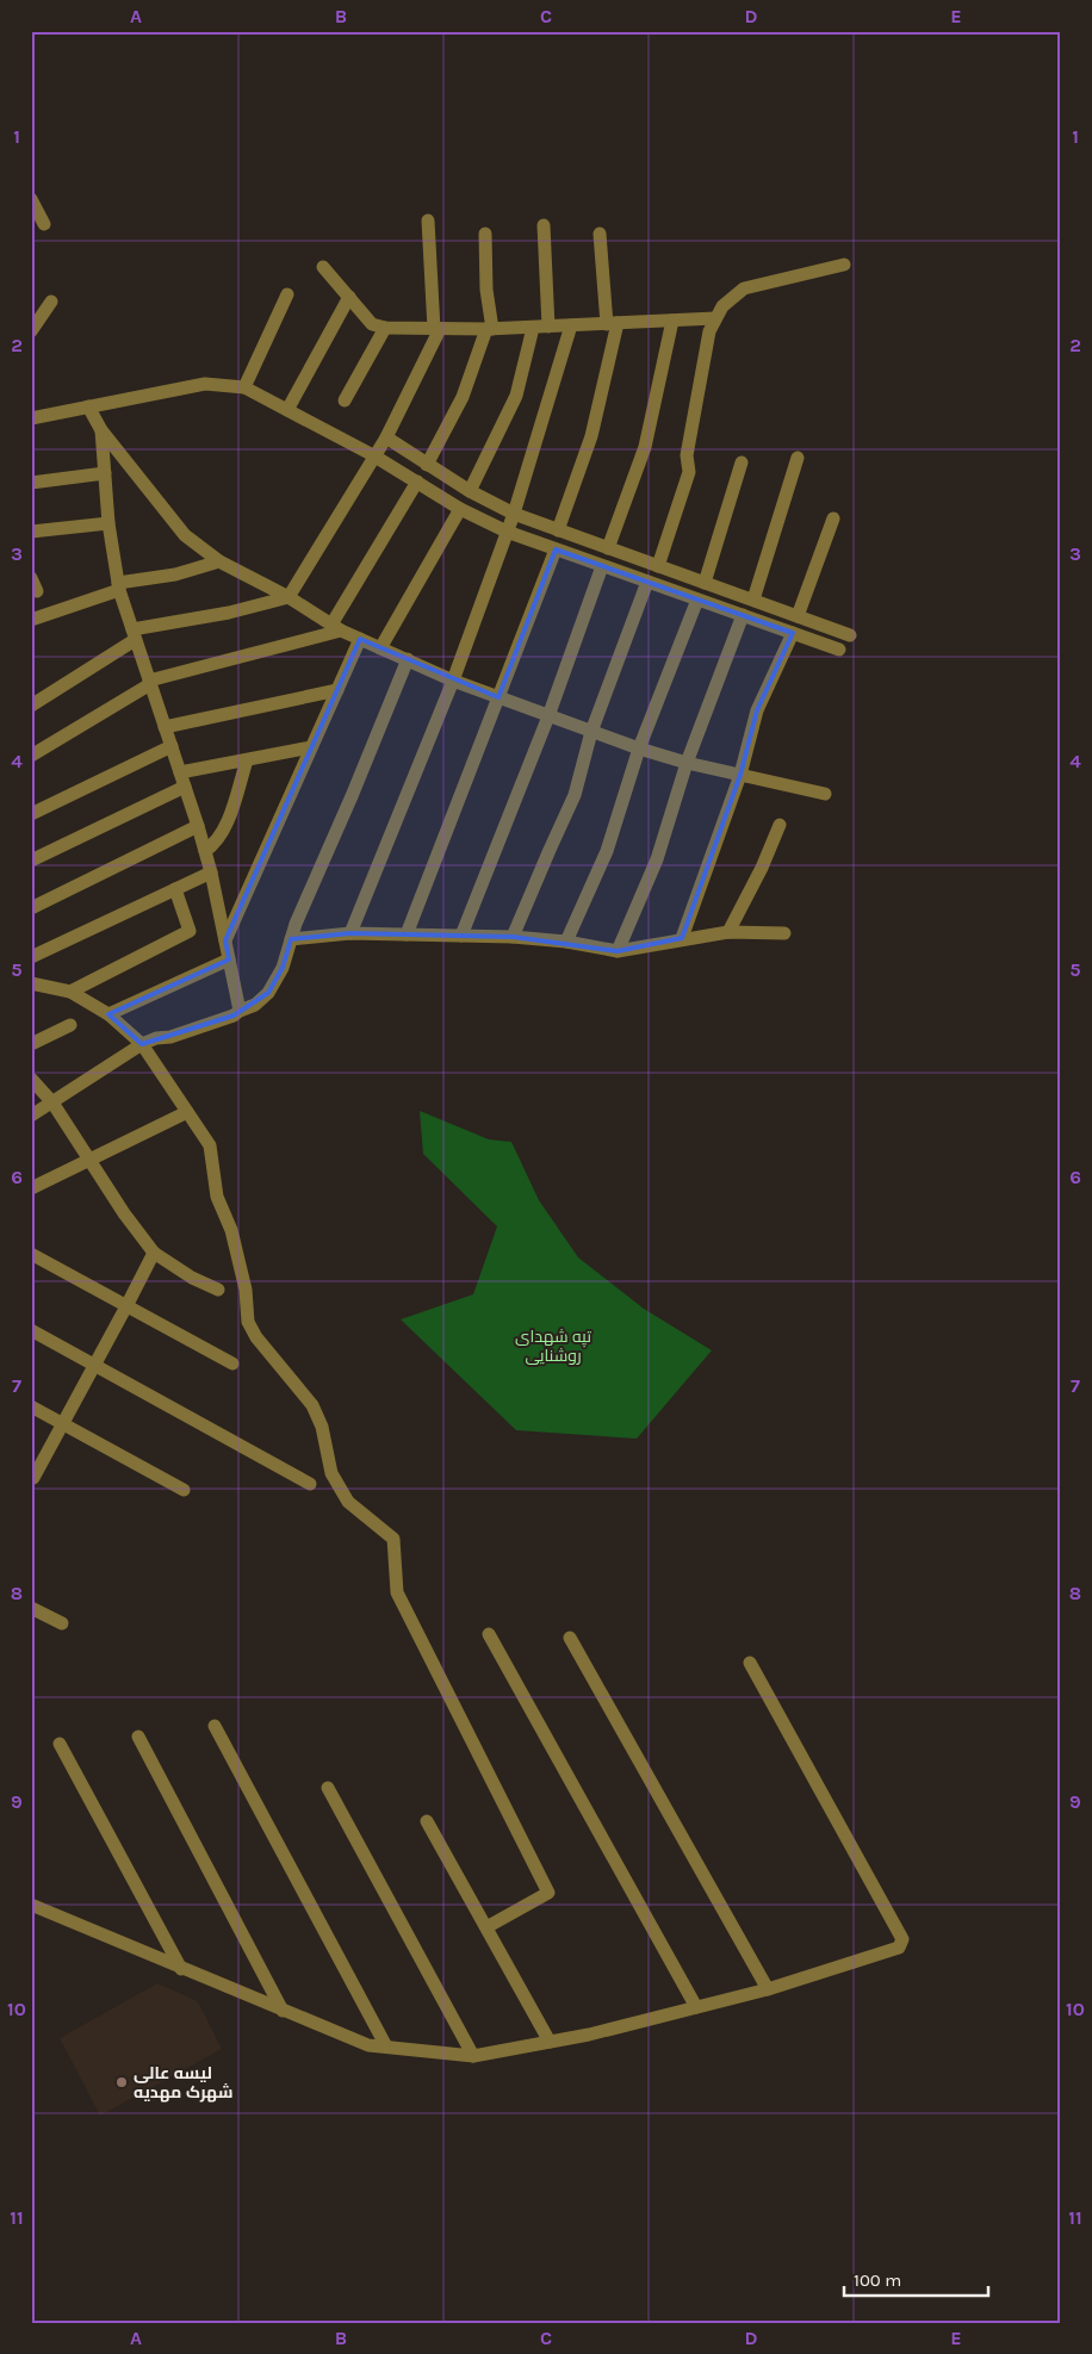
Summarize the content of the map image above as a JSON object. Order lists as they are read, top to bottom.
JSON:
{
  "parks": ["تپه شهدای روشنایی"],
  "places": ["لیسه عالی شهرک مهدیه"],
  "scale_bar": "100 m",
  "grid": {
    "columns": [
      "A",
      "B",
      "C",
      "D",
      "E"
    ],
    "rows": [
      "1",
      "2",
      "3",
      "4",
      "5",
      "6",
      "7",
      "8",
      "9",
      "10",
      "11"
    ]
  }
}
